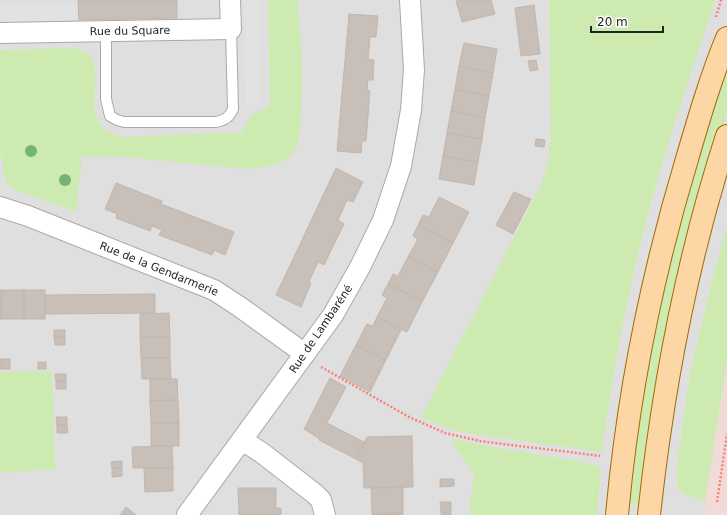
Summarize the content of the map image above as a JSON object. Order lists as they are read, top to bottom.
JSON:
{
  "streets": {
    "street": ["Rue du Square", "Rue de la Gendarmerie", "Rue de Lambaréné"]
  },
  "crossings": [
    ["Rue de la Gendarmerie", "Rue de Lambaréné"]
  ],
  "scale_bar": "20 m"
}
